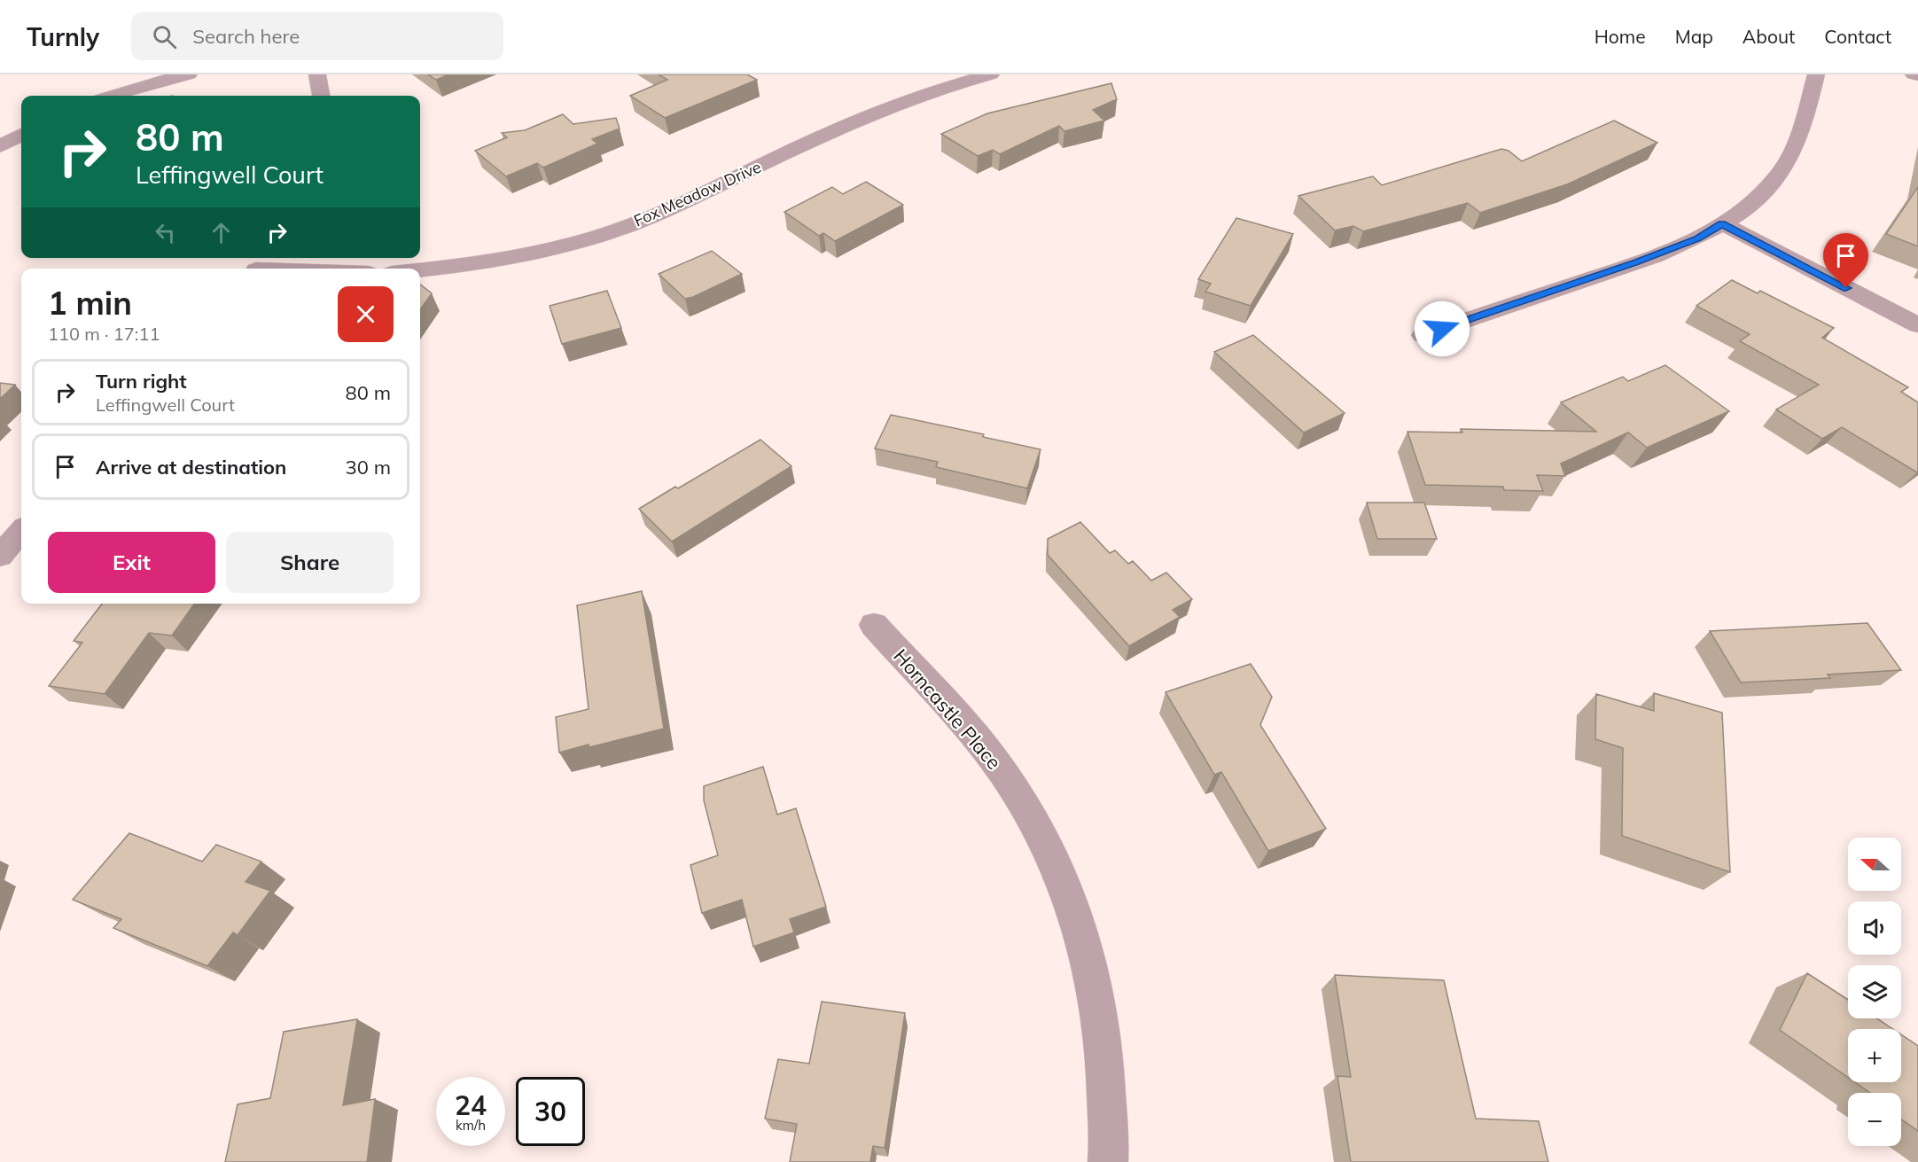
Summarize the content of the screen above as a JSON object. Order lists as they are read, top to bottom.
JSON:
{
  "streets": {
    "street": ["Fox Meadow Drive", "Horncastle Place"]
  },
  "north": "left",
  "page": {
    "header": "Turnly",
    "search": "Search here",
    "nav": [
      "Home",
      "Map",
      "About",
      "Contact"
    ],
    "turn": ["80 m", "Leffingwell Court"],
    "heading": ["1 min", "110 m · 17:11"],
    "list": [
      {
        "name": "Turn right",
        "note": "Leffingwell Court",
        "value": "80 m"
      },
      {
        "name": "Arrive at destination",
        "value": "30 m"
      }
    ],
    "buttons": ["Exit", "Share"],
    "map_buttons": ["+", "−"],
    "speed": "24 km/h",
    "limit": "30"
  }
}
